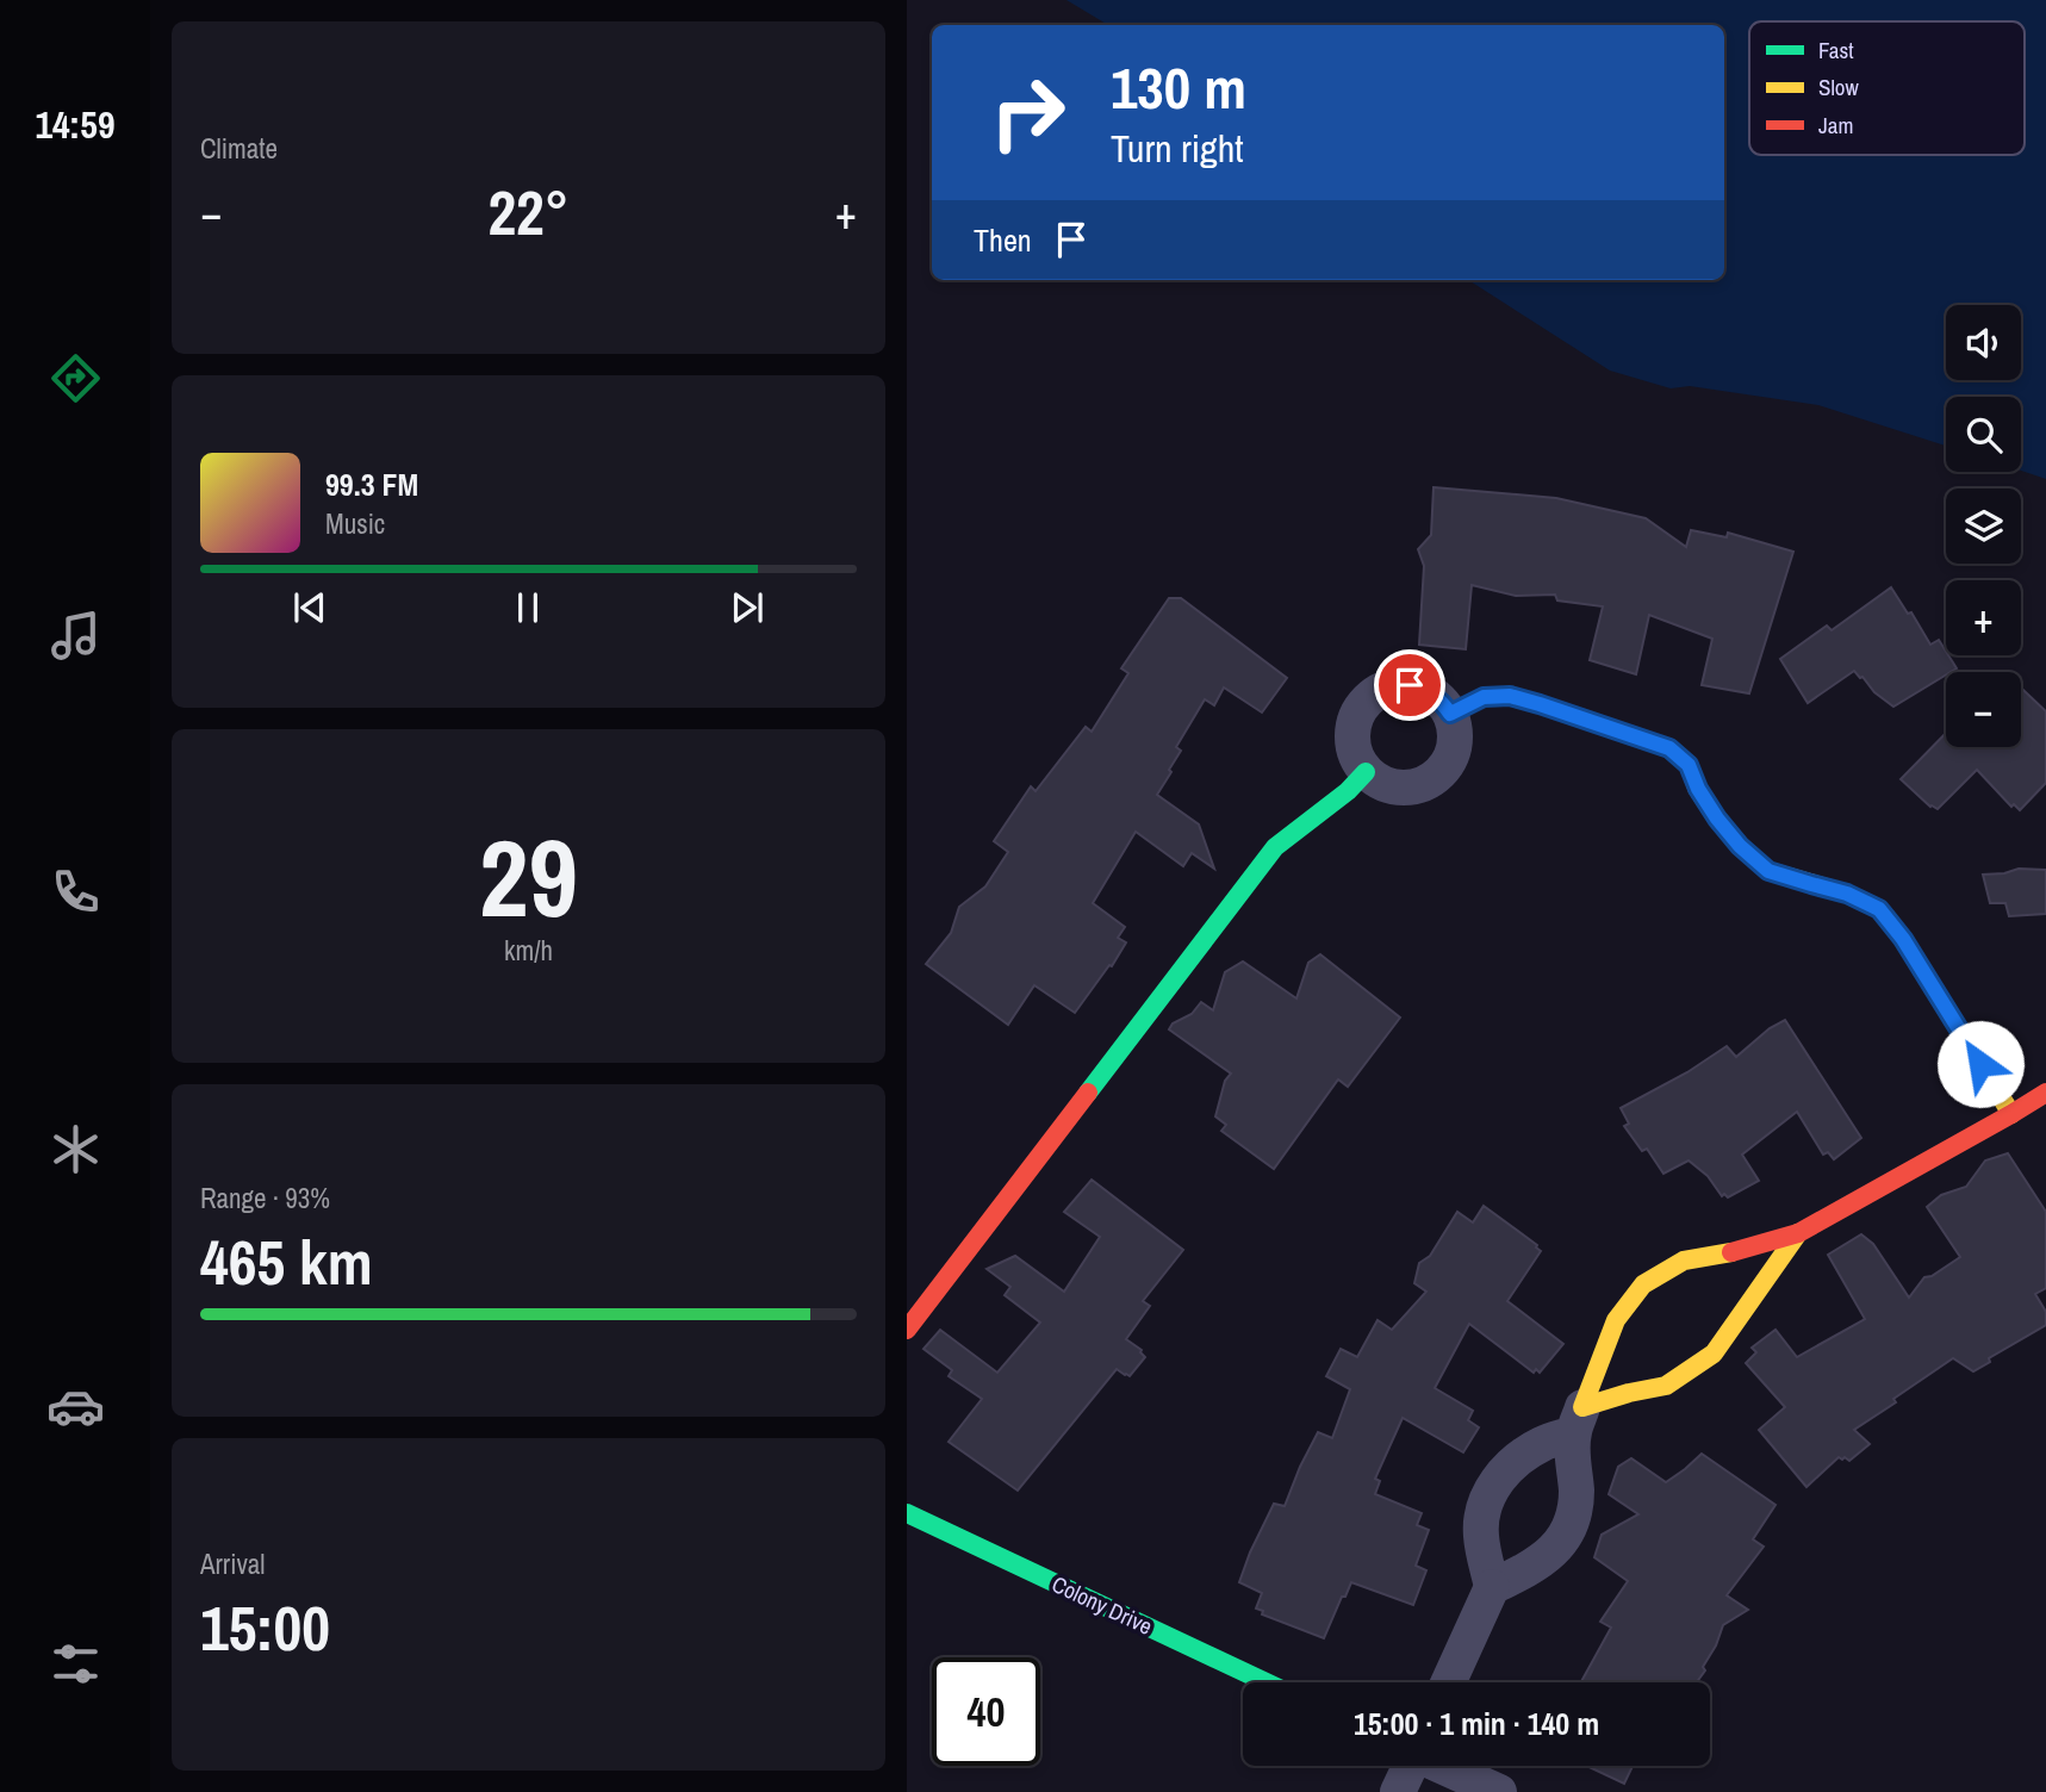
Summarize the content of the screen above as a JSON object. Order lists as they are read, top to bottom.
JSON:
{
  "streets": {
    "street": ["Colony Drive"]
  },
  "legend": ["Fast", "Slow", "Jam"],
  "page": {
    "tabs": "14:59",
    "tile": [
      "Climate",
      ["29", "km/h"],
      ["Range · 93%", "465 km"],
      ["Arrival", "15:00"]
    ],
    "turn": ["130 m", "Turn right"],
    "heat": ["−", "22°", "+"],
    "then": "Then",
    "map_buttons": ["+", "−"],
    "song": ["99.3 FM", "Music"],
    "limit": "40",
    "trip": "15:00 · 1 min · 140 m"
  }
}
